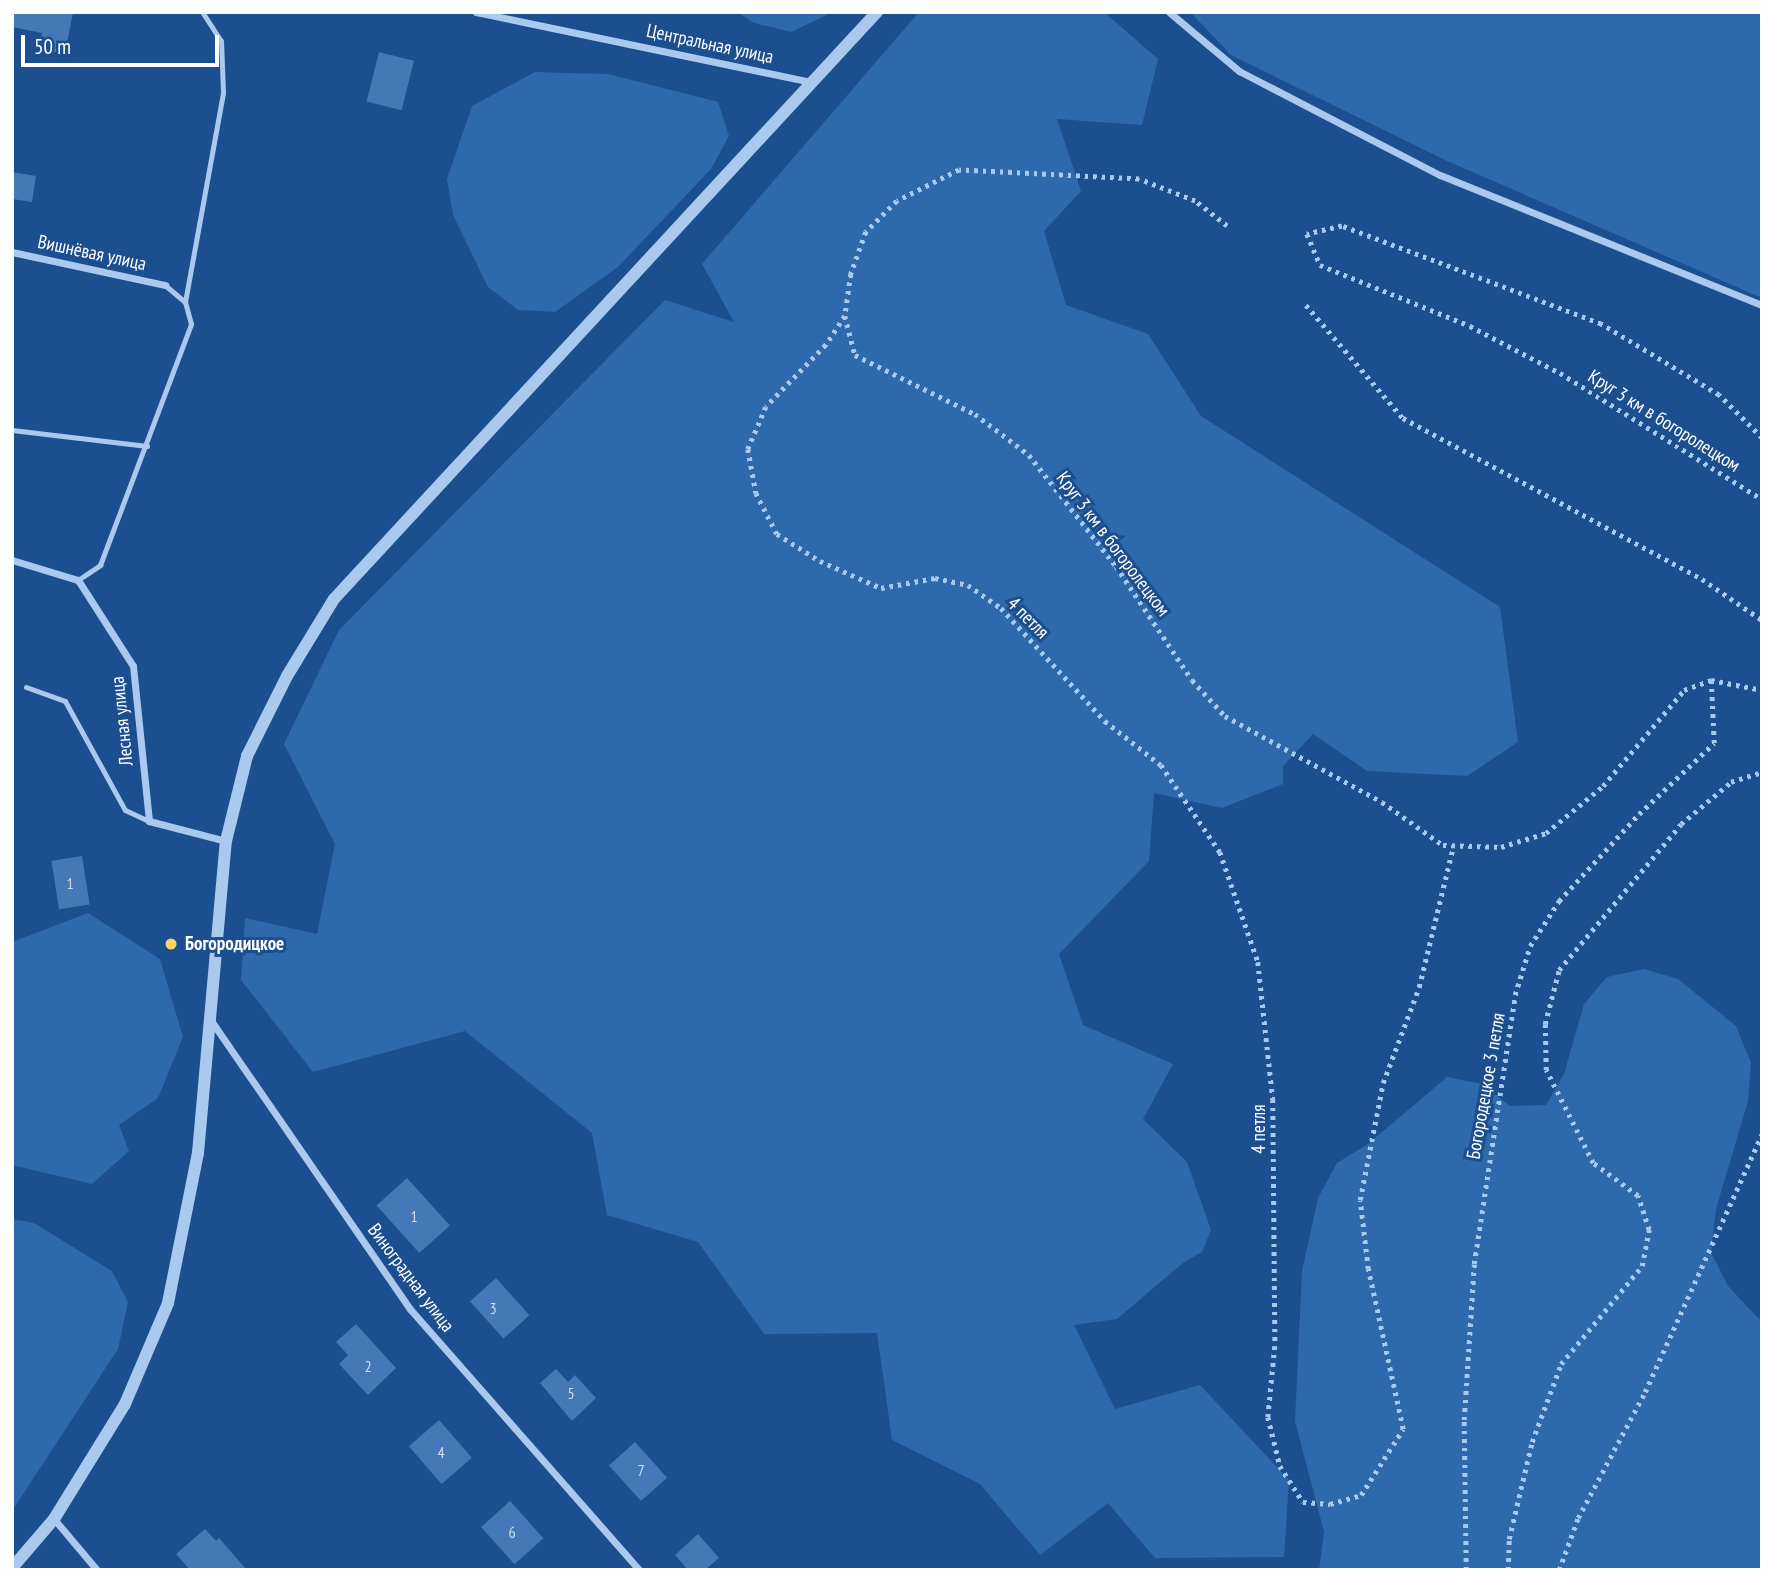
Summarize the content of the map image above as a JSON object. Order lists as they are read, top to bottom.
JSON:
{
  "streets": {
    "street": [
      "Центральная улица",
      "Вишнёвая улица",
      "Лесная улица",
      "Виноградная улица"
    ],
    "path": ["Круг 3 км в богоролецком", "4 петля", "Богородецкое 3 петля"]
  },
  "crossings": [
    ["Круг 3 км в богоролецком", "4 петля"],
    ["Круг 3 км в богоролецком", "Богородецкое 3 петля"]
  ],
  "places": ["Богородицкое"],
  "house_numbers": [
    "1",
    "1",
    "3",
    "2",
    "5",
    "4",
    "7",
    "6"
  ],
  "scale_bar": "50 m"
}
